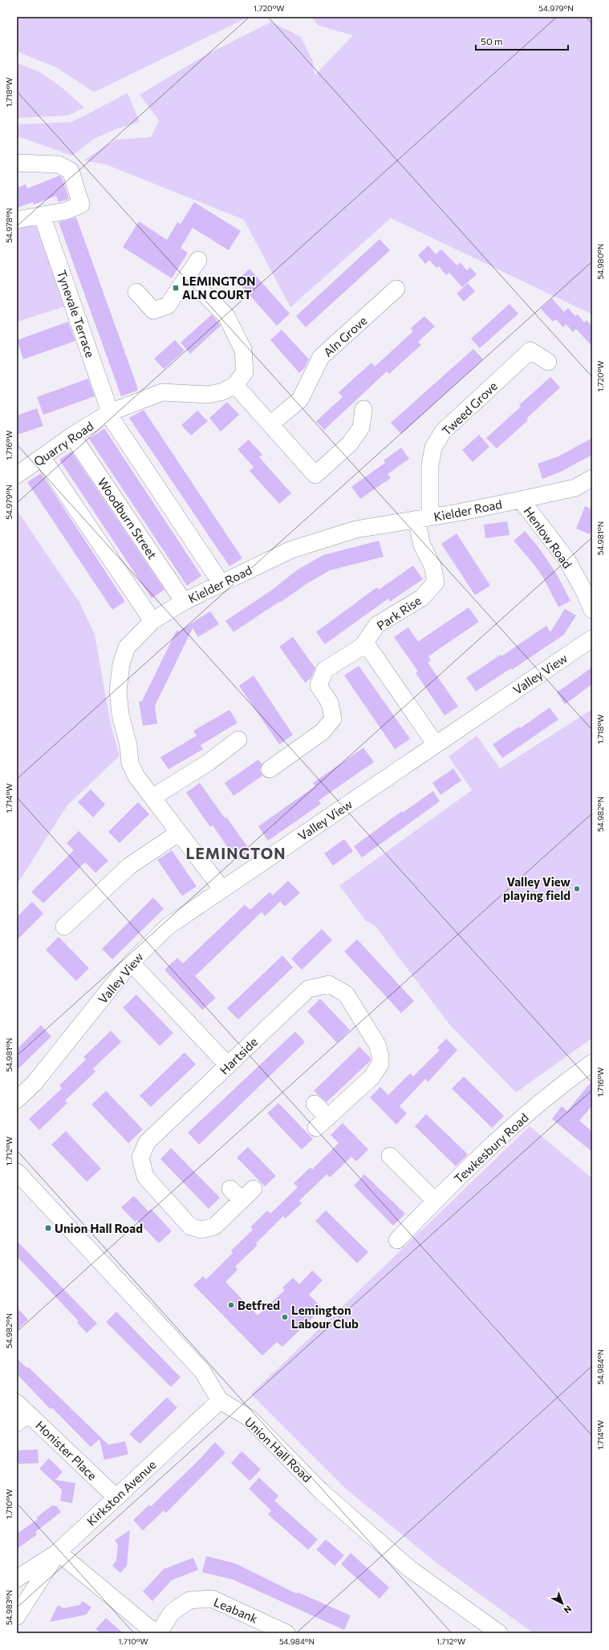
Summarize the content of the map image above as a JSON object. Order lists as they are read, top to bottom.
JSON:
{
  "streets": {
    "street": [
      "Tynevale Terrace",
      "Aln Grove",
      "Tweed Grove",
      "Quarry Road",
      "Kielder Road",
      "Woodburn Street",
      "Henlow Road",
      "Park Rise",
      "Valley View",
      "Hartside",
      "Tewkesbury Road",
      "Union Hall Road",
      "Honister Place",
      "Kirkston Avenue",
      "Leabank"
    ]
  },
  "crossings": [
    ["Tynevale Terrace", "Quarry Road"],
    ["Tynevale Terrace", "Kielder Road"],
    ["Tweed Grove", "Kielder Road"],
    ["Tweed Grove", "Park Rise"],
    ["Quarry Road", "Woodburn Street"],
    ["Kielder Road", "Woodburn Street"],
    ["Kielder Road", "Henlow Road"],
    ["Kielder Road", "Park Rise"],
    ["Kielder Road", "Valley View"],
    ["Union Hall Road", "Kirkston Avenue"],
    ["Honister Place", "Kirkston Avenue"]
  ],
  "districts": ["LEMINGTON"],
  "places": {
    "transit": ["LEMINGTON ALN COURT", "Union Hall Road"],
    "other": ["Valley View playing field", "Betfred", "Lemington Labour Club"]
  },
  "scale_bar": "50 m",
  "north": "bottom right",
  "coordinates": [
    "1.720°W",
    "54.979°N",
    "1.718°W",
    "54.978°N",
    "54.980°N",
    "1.716°W",
    "54.981°N",
    "1.714°W",
    "54.982°N",
    "1.712°W",
    "54.984°N",
    "1.710°W",
    "54.983°N"
  ]
}
